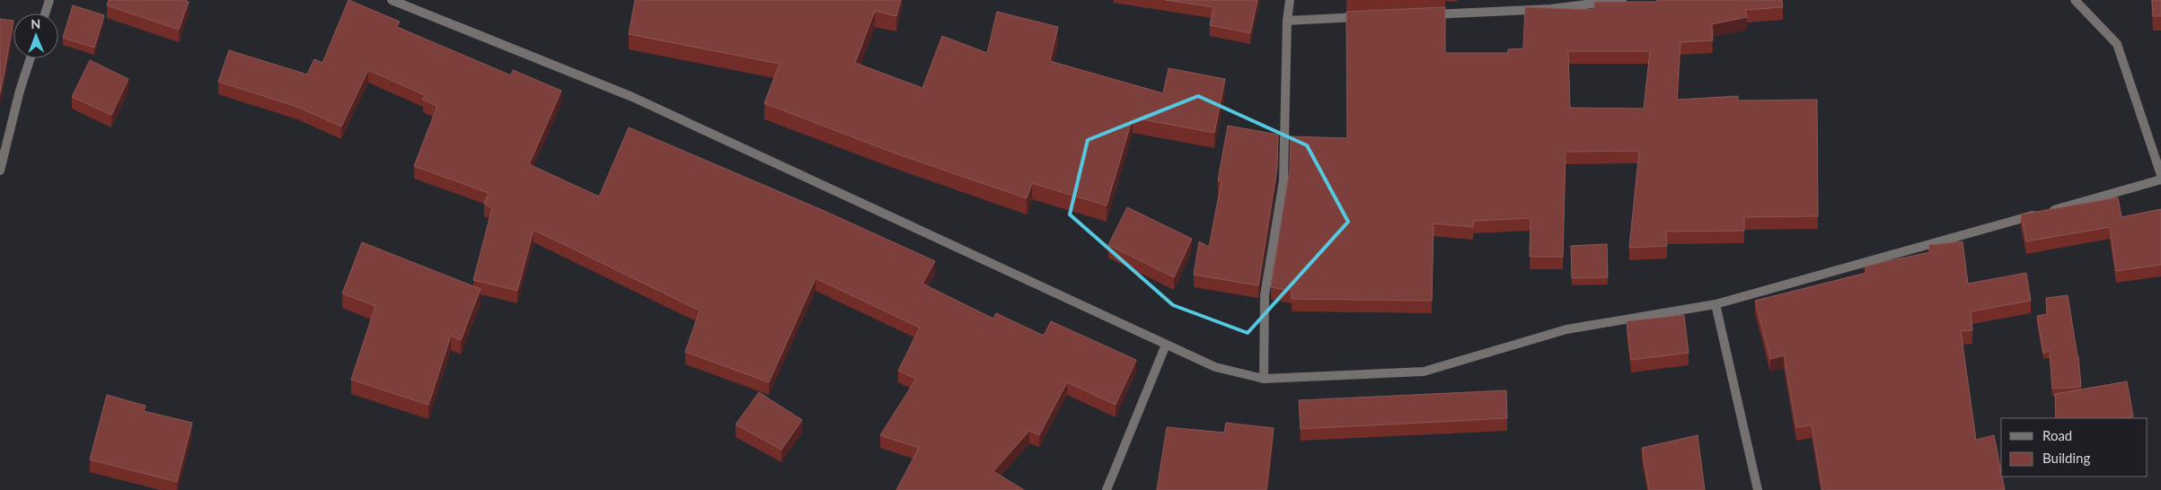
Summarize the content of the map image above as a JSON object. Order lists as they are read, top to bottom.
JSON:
{
  "legend": ["Road", "Building"],
  "north": "top"
}
